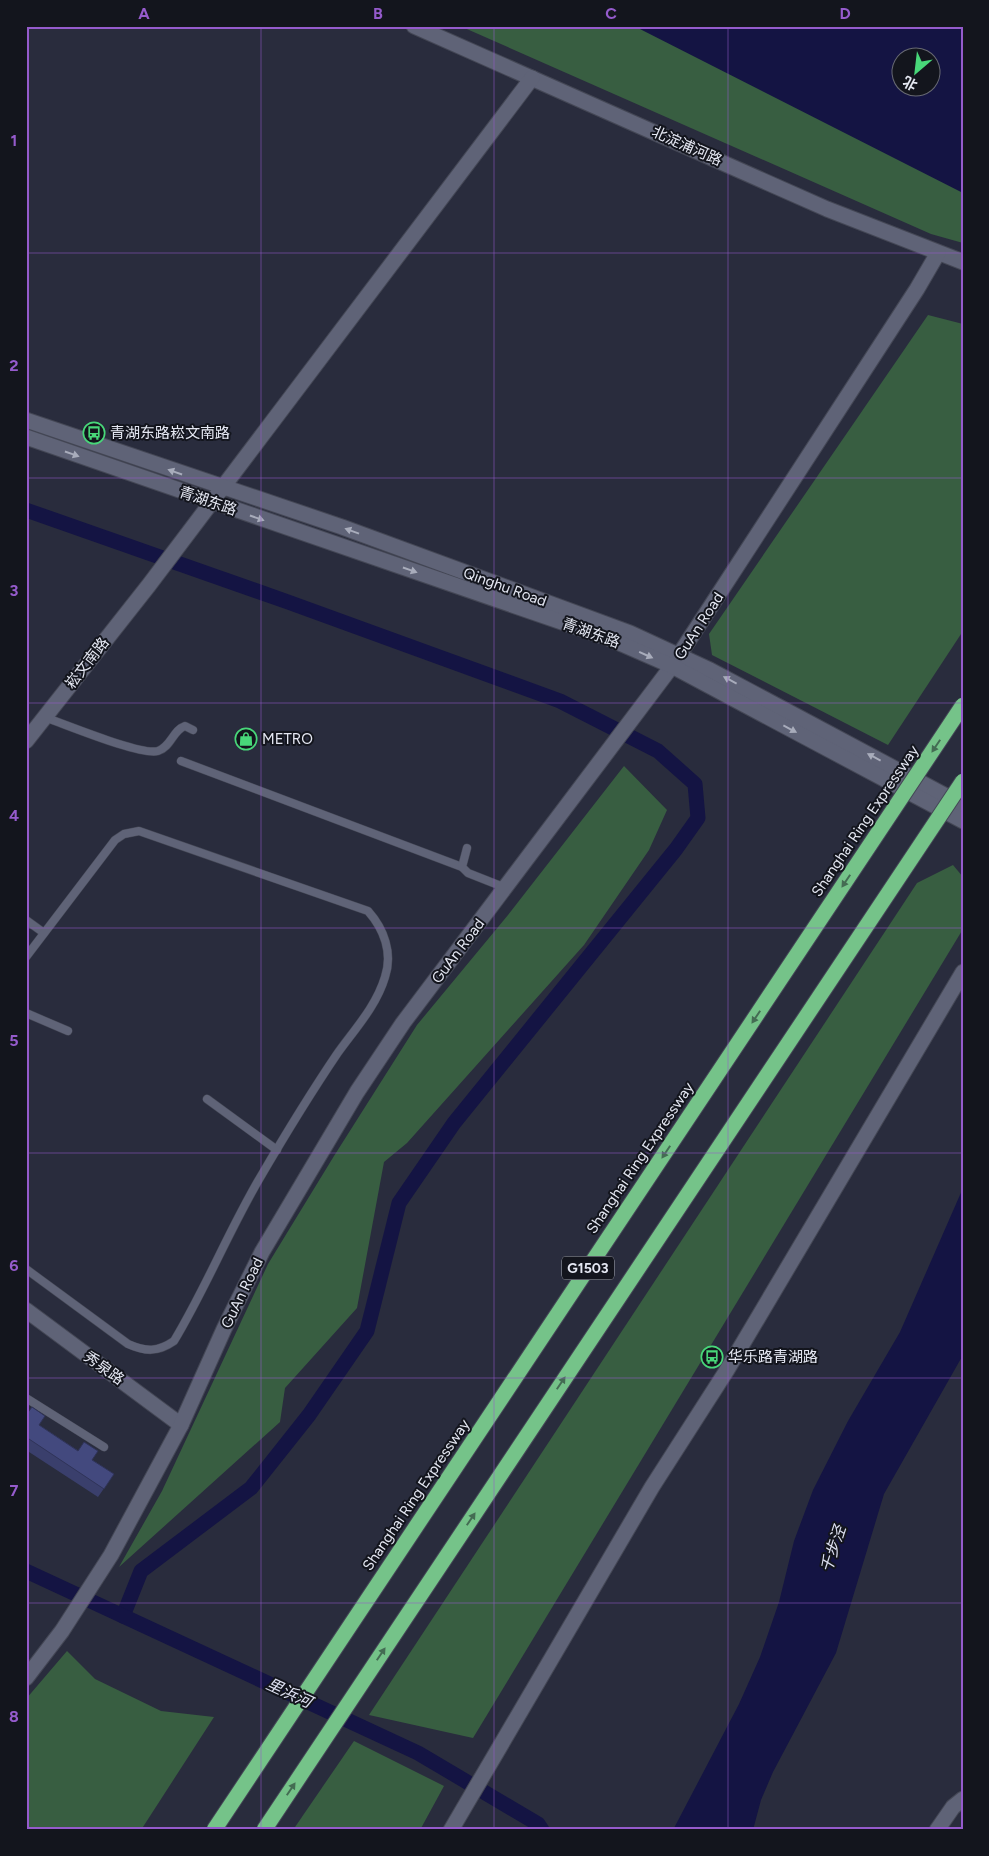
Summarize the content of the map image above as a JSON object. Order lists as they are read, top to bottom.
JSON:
{
  "streets": {
    "highway": ["Shanghai Ring Expressway", "G1503"],
    "street": [
      "北淀浦河路",
      "青湖东路",
      "Qinghu Road",
      "GuAn Road",
      "崧文南路",
      "秀泉路"
    ]
  },
  "crossings": [
    ["北淀浦河路", "GuAn Road"],
    ["北淀浦河路", "崧文南路"],
    ["青湖东路", "Qinghu Road"],
    ["青湖东路", "GuAn Road"],
    ["青湖东路", "崧文南路"],
    ["Qinghu Road", "GuAn Road"],
    ["Qinghu Road", "崧文南路"],
    ["GuAn Road", "秀泉路"]
  ],
  "one_way": ["青湖东路", "Qinghu Road"],
  "water": ["千步泾", "里浜河"],
  "places": {
    "bus stop": ["青湖东路崧文南路", "华乐路青湖路"],
    "shop": ["METRO"]
  },
  "north": "bottom left",
  "grid": {
    "columns": [
      "A",
      "B",
      "C",
      "D"
    ],
    "rows": [
      "1",
      "2",
      "3",
      "4",
      "5",
      "6",
      "7",
      "8"
    ]
  }
}
